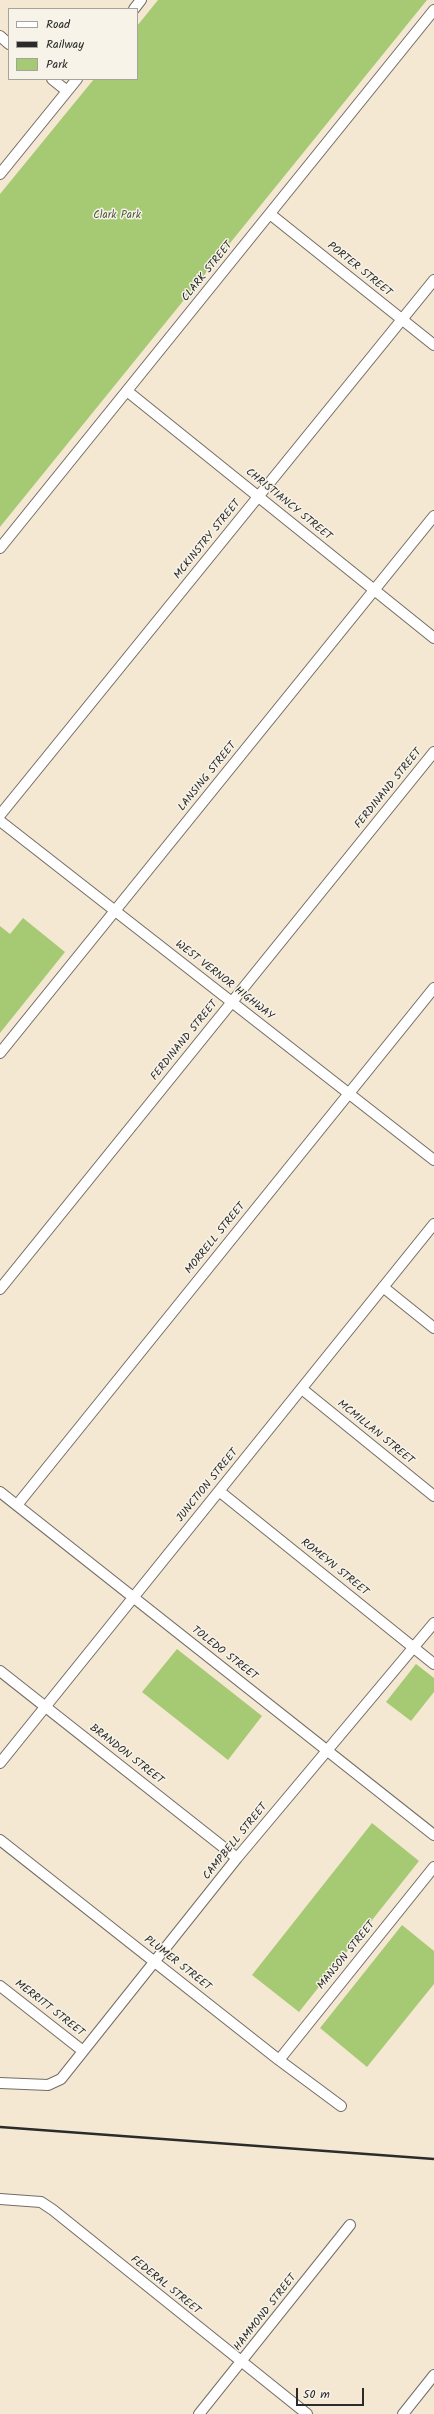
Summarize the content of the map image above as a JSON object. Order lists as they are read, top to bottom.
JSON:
{
  "streets": {
    "street": [
      "PORTER STREET",
      "CLARK STREET",
      "CHRISTIANCY STREET",
      "MCKINSTRY STREET",
      "LANSING STREET",
      "FERDINAND STREET",
      "WEST VERNOR HIGHWAY",
      "MORRELL STREET",
      "MCMILLAN STREET",
      "JUNCTION STREET",
      "ROMEYN STREET",
      "TOLEDO STREET",
      "BRANDON STREET",
      "CAMPBELL STREET",
      "MANSON STREET",
      "PLUMER STREET",
      "MERRITT STREET",
      "FEDERAL STREET",
      "HAMMOND STREET"
    ]
  },
  "crossings": [
    ["PORTER STREET", "CLARK STREET"],
    ["PORTER STREET", "MCKINSTRY STREET"],
    ["CLARK STREET", "CHRISTIANCY STREET"],
    ["CHRISTIANCY STREET", "MCKINSTRY STREET"],
    ["CHRISTIANCY STREET", "LANSING STREET"],
    ["LANSING STREET", "WEST VERNOR HIGHWAY"],
    ["FERDINAND STREET", "WEST VERNOR HIGHWAY"],
    ["WEST VERNOR HIGHWAY", "MORRELL STREET"],
    ["MORRELL STREET", "TOLEDO STREET"],
    ["MCMILLAN STREET", "JUNCTION STREET"],
    ["JUNCTION STREET", "ROMEYN STREET"],
    ["JUNCTION STREET", "TOLEDO STREET"],
    ["JUNCTION STREET", "BRANDON STREET"],
    ["ROMEYN STREET", "CAMPBELL STREET"],
    ["TOLEDO STREET", "CAMPBELL STREET"],
    ["BRANDON STREET", "CAMPBELL STREET"],
    ["CAMPBELL STREET", "PLUMER STREET"],
    ["CAMPBELL STREET", "MERRITT STREET"],
    ["MANSON STREET", "PLUMER STREET"],
    ["FEDERAL STREET", "HAMMOND STREET"]
  ],
  "parks": ["Clark Park"],
  "legend": ["Road", "Railway", "Park"],
  "scale_bar": "50 m"
}
